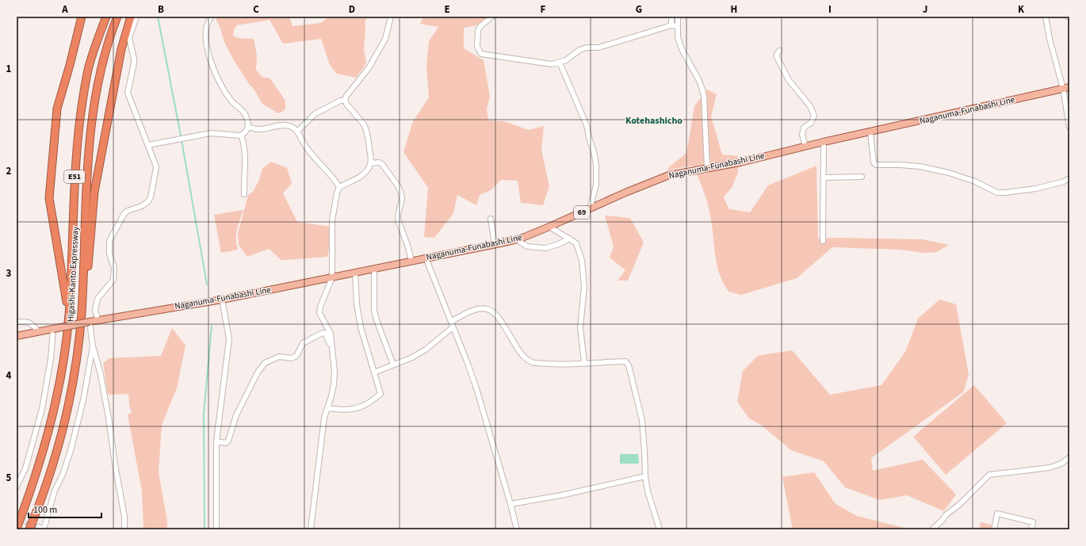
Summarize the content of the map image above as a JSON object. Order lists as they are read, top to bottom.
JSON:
{
  "streets": {
    "highway": ["E51", "Higashi-Kanto Expressway"],
    "main road": ["Naganuma-Funabashi Line", "69"]
  },
  "districts": ["Kotehashicho"],
  "scale_bar": "100 m",
  "grid": {
    "columns": [
      "A",
      "B",
      "C",
      "D",
      "E",
      "F",
      "G",
      "H",
      "I",
      "J",
      "K"
    ],
    "rows": [
      "1",
      "2",
      "3",
      "4",
      "5"
    ]
  }
}
